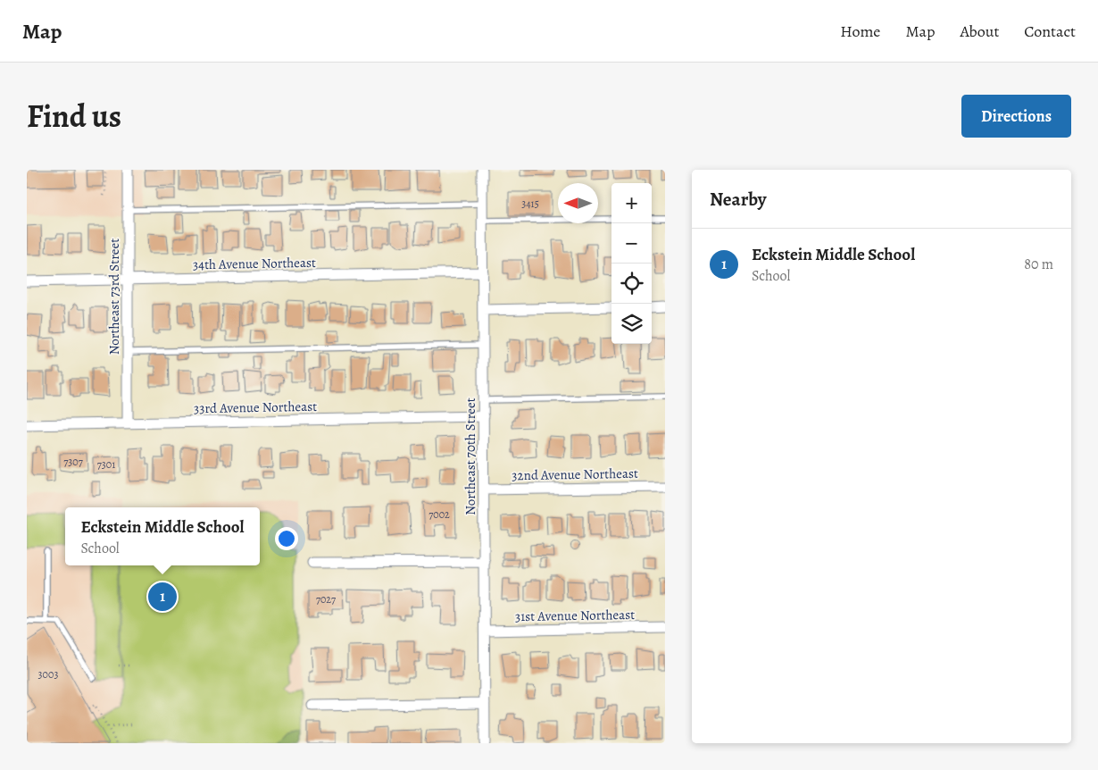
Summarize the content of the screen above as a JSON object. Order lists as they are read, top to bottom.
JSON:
{
  "streets": {
    "street": [
      "34th Avenue Northeast",
      "Northeast 73rd Street",
      "33rd Avenue Northeast",
      "Northeast 70th Street",
      "32nd Avenue Northeast",
      "31st Avenue Northeast"
    ]
  },
  "crossings": [
    ["34th Avenue Northeast", "Northeast 73rd Street"],
    ["34th Avenue Northeast", "Northeast 70th Street"],
    ["Northeast 73rd Street", "33rd Avenue Northeast"],
    ["33rd Avenue Northeast", "Northeast 70th Street"],
    ["Northeast 70th Street", "32nd Avenue Northeast"],
    ["Northeast 70th Street", "31st Avenue Northeast"]
  ],
  "house_numbers": [
    "3415",
    "7307",
    "7301",
    "7002",
    "7027",
    "3003"
  ],
  "north": "left",
  "page": {
    "header": "Map",
    "nav": [
      "Home",
      "Map",
      "About",
      "Contact"
    ],
    "title": "Find us",
    "buttons": "Directions",
    "heading": "Nearby",
    "map_buttons": ["+", "−"],
    "list": [
      {
        "mark": "1",
        "name": "Eckstein Middle School",
        "note": "School",
        "value": "80 m"
      }
    ],
    "popup": ["Eckstein Middle School", "School"],
    "pins": "1"
  }
}
